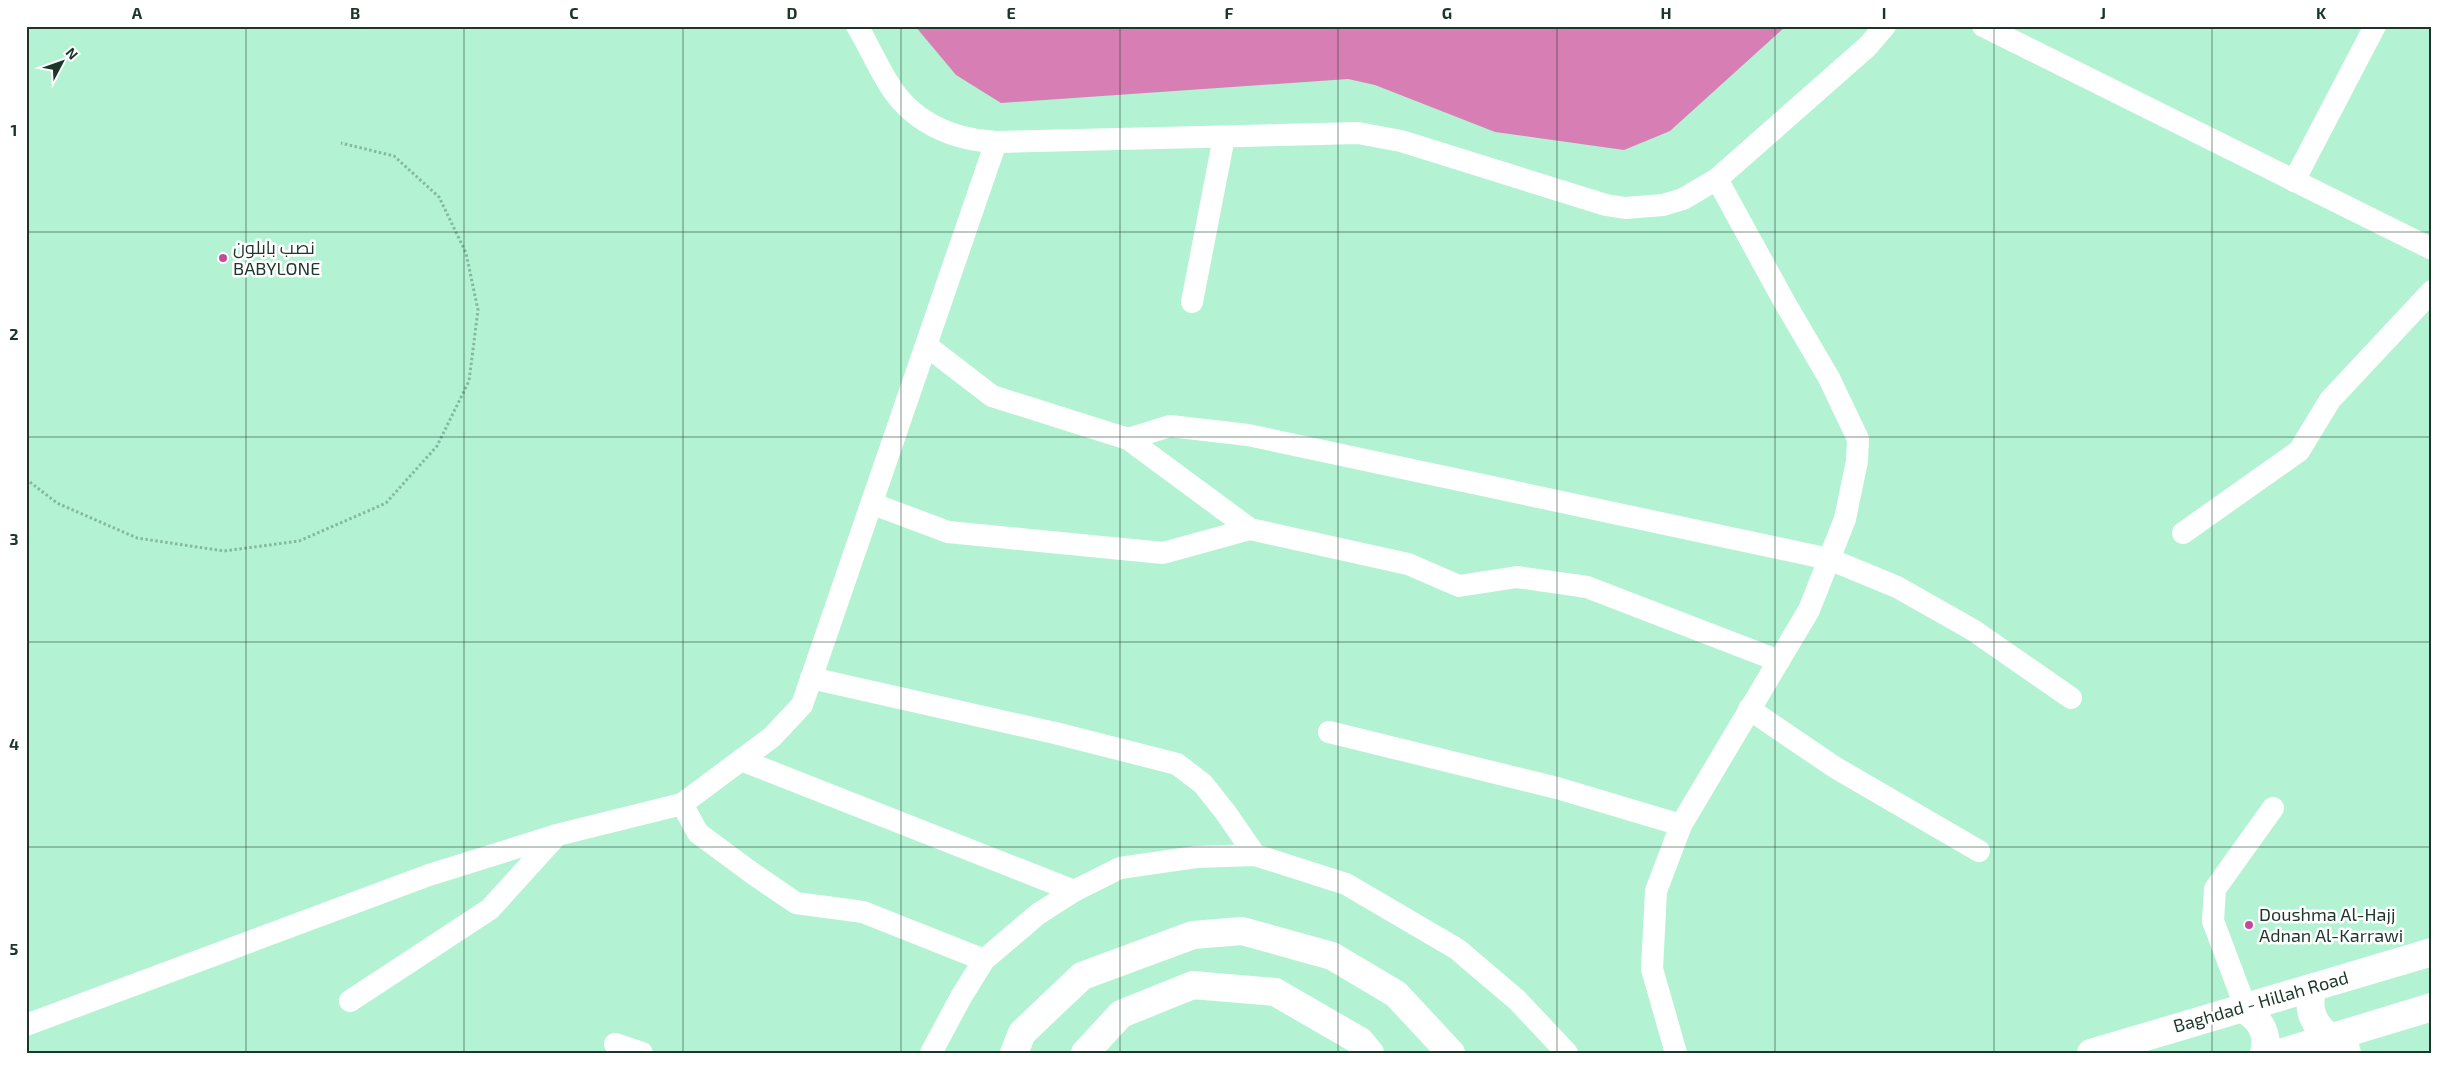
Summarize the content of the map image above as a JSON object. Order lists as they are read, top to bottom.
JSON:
{
  "streets": {
    "highway": ["Baghdad - Hillah Road"]
  },
  "places": ["نصب بابلون BABYLONE", "Doushma Al-Hajj Adnan Al-Karrawi"],
  "north": "top right",
  "grid": {
    "columns": [
      "A",
      "B",
      "C",
      "D",
      "E",
      "F",
      "G",
      "H",
      "I",
      "J",
      "K"
    ],
    "rows": [
      "1",
      "2",
      "3",
      "4",
      "5"
    ]
  }
}
